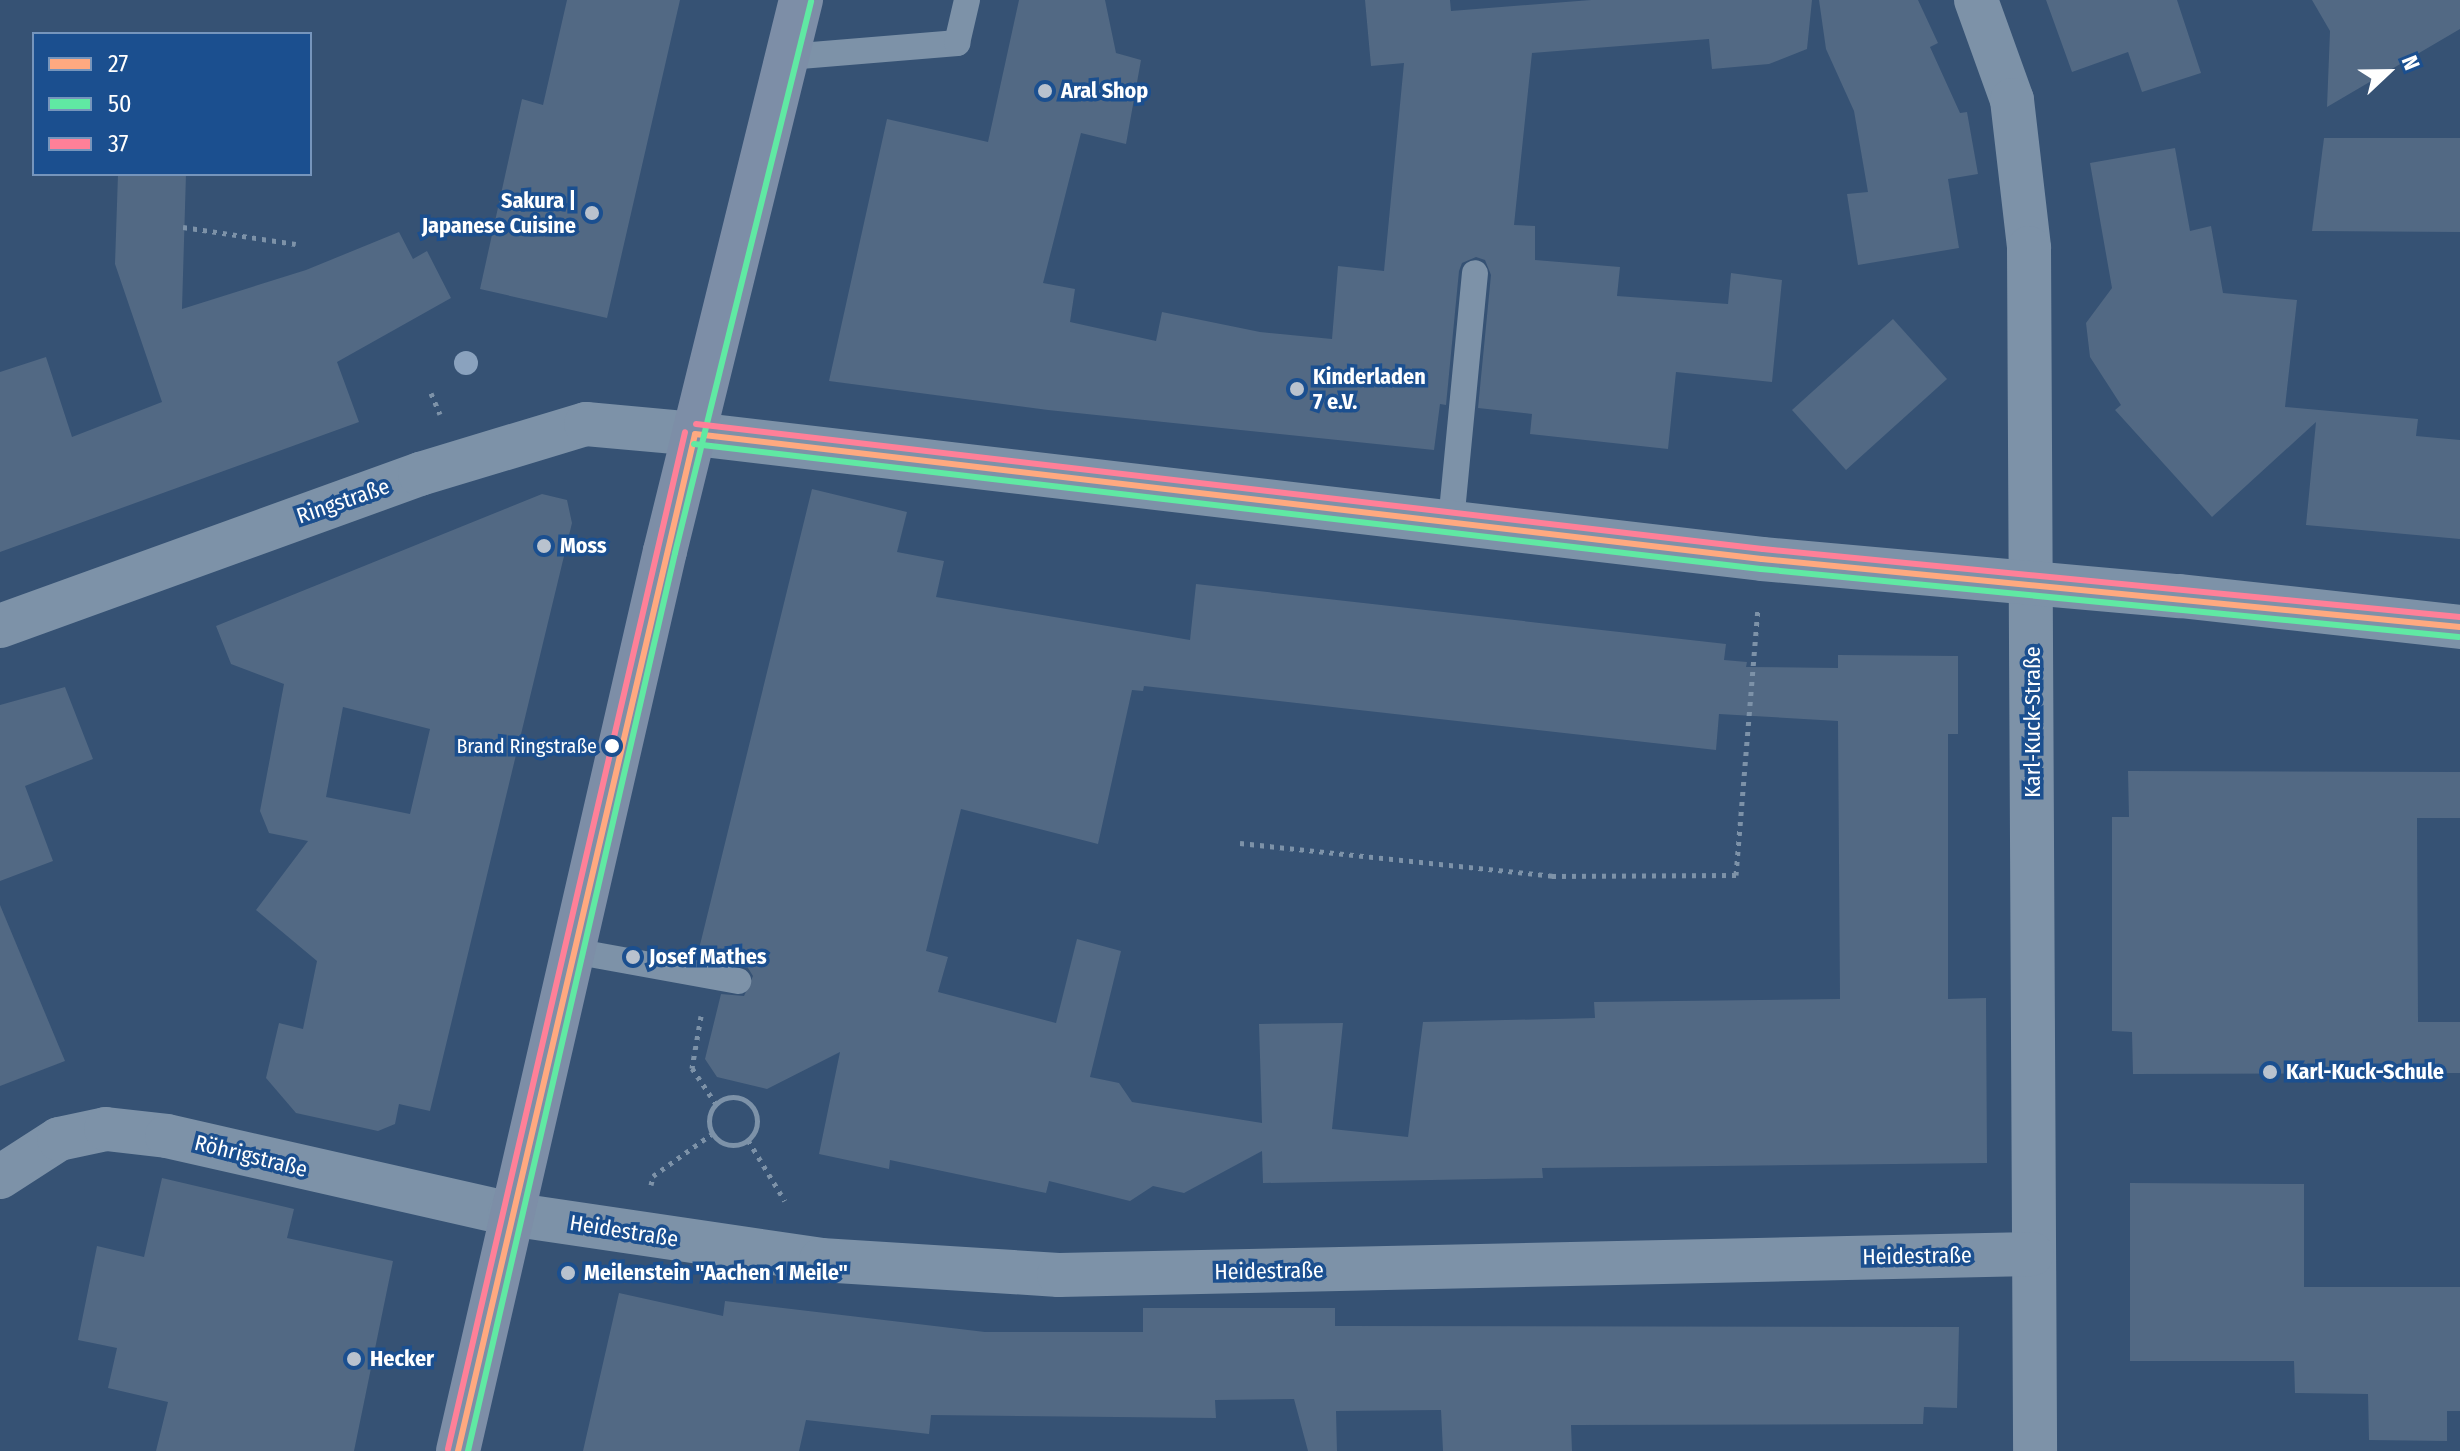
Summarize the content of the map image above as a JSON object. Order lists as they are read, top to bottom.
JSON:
{
  "streets": {
    "street": [
      "Ringstraße",
      "Karl-Kuck-Straße",
      "Röhrigstraße",
      "Heidestraße"
    ]
  },
  "crossings": [
    ["Ringstraße", "Karl-Kuck-Straße"],
    ["Karl-Kuck-Straße", "Heidestraße"],
    ["Röhrigstraße", "Heidestraße"]
  ],
  "places": [
    "Aral Shop",
    "Sakura | Japanese Cuisine",
    "Kinderladen 7 e.V.",
    "Moss",
    "Brand Ringstraße",
    "Josef Mathes",
    "Karl-Kuck-Schule",
    "Meilenstein \"Aachen 1 Meile\"",
    "Hecker"
  ],
  "lines": ["transit line 50", "transit line 37", "transit line 27"],
  "legend": ["27", "50", "37"],
  "north": "right"
}
